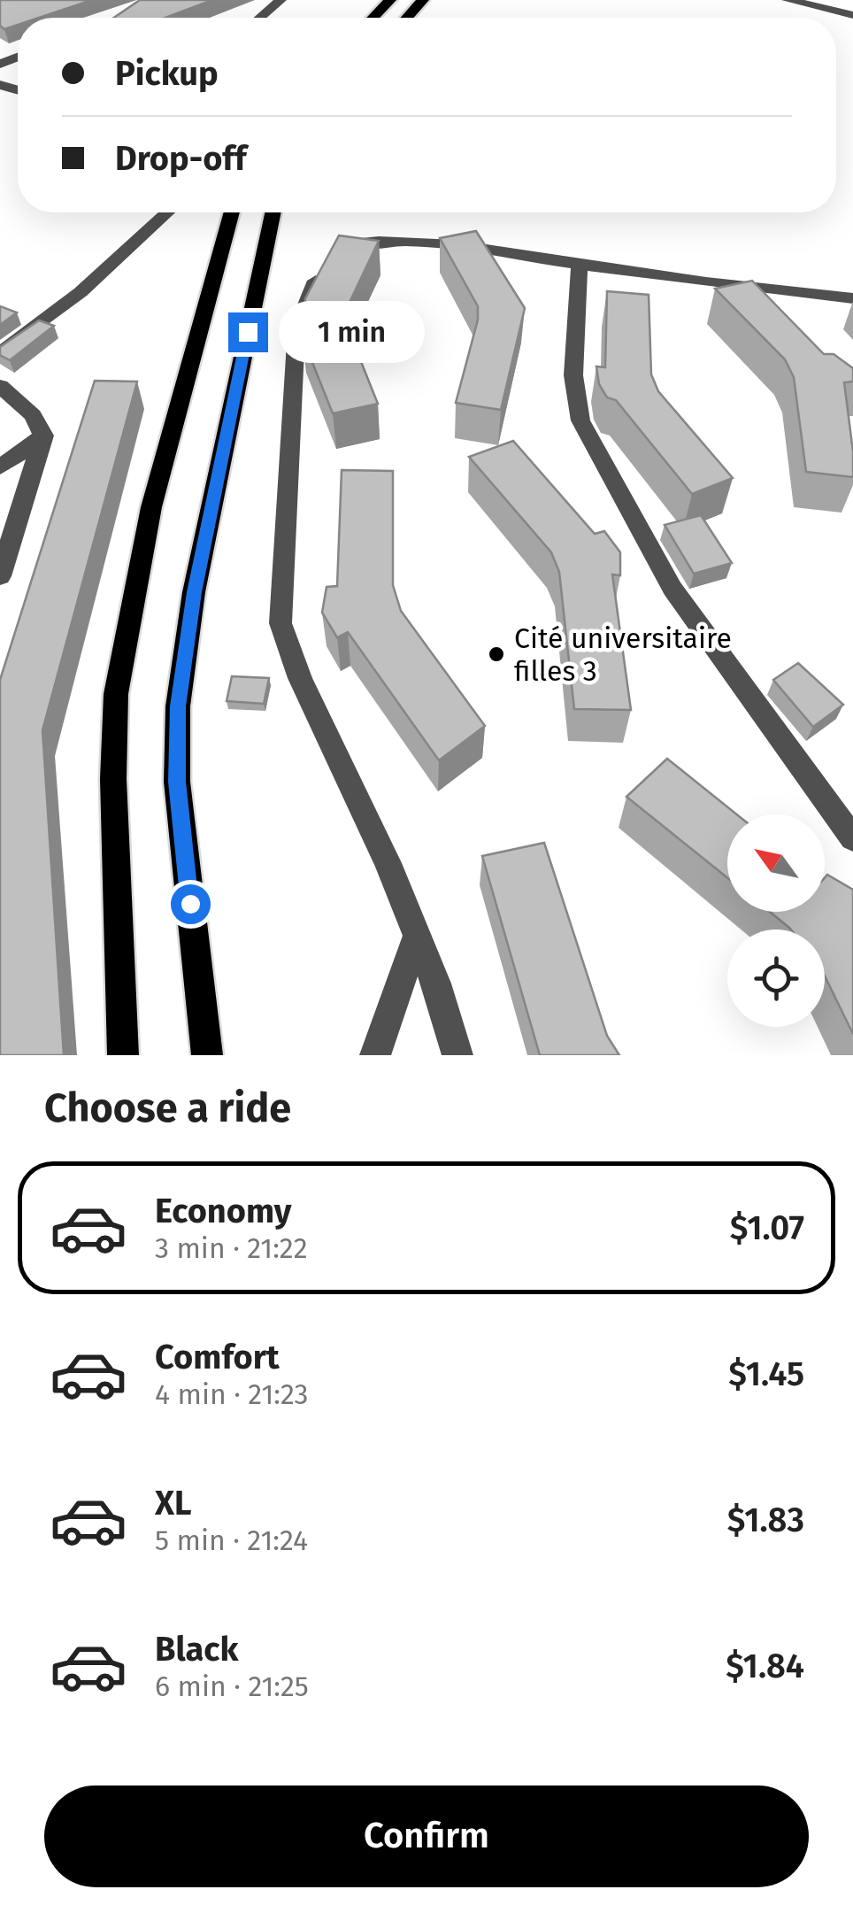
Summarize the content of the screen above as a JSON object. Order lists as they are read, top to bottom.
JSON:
{
  "places": ["Cité universitaire filles 3"],
  "north": "top left",
  "page": {
    "banner": ["Pickup", "Drop-off"],
    "bubble": "1 min",
    "heading": "Choose a ride",
    "list": [
      {
        "name": "Economy",
        "note": "3 min · 21:22",
        "value": "$1.07"
      },
      {
        "name": "Comfort",
        "note": "4 min · 21:23",
        "value": "$1.45"
      },
      {
        "name": "XL",
        "note": "5 min · 21:24",
        "value": "$1.83"
      },
      {
        "name": "Black",
        "note": "6 min · 21:25",
        "value": "$1.84"
      }
    ],
    "buttons": "Confirm"
  }
}
